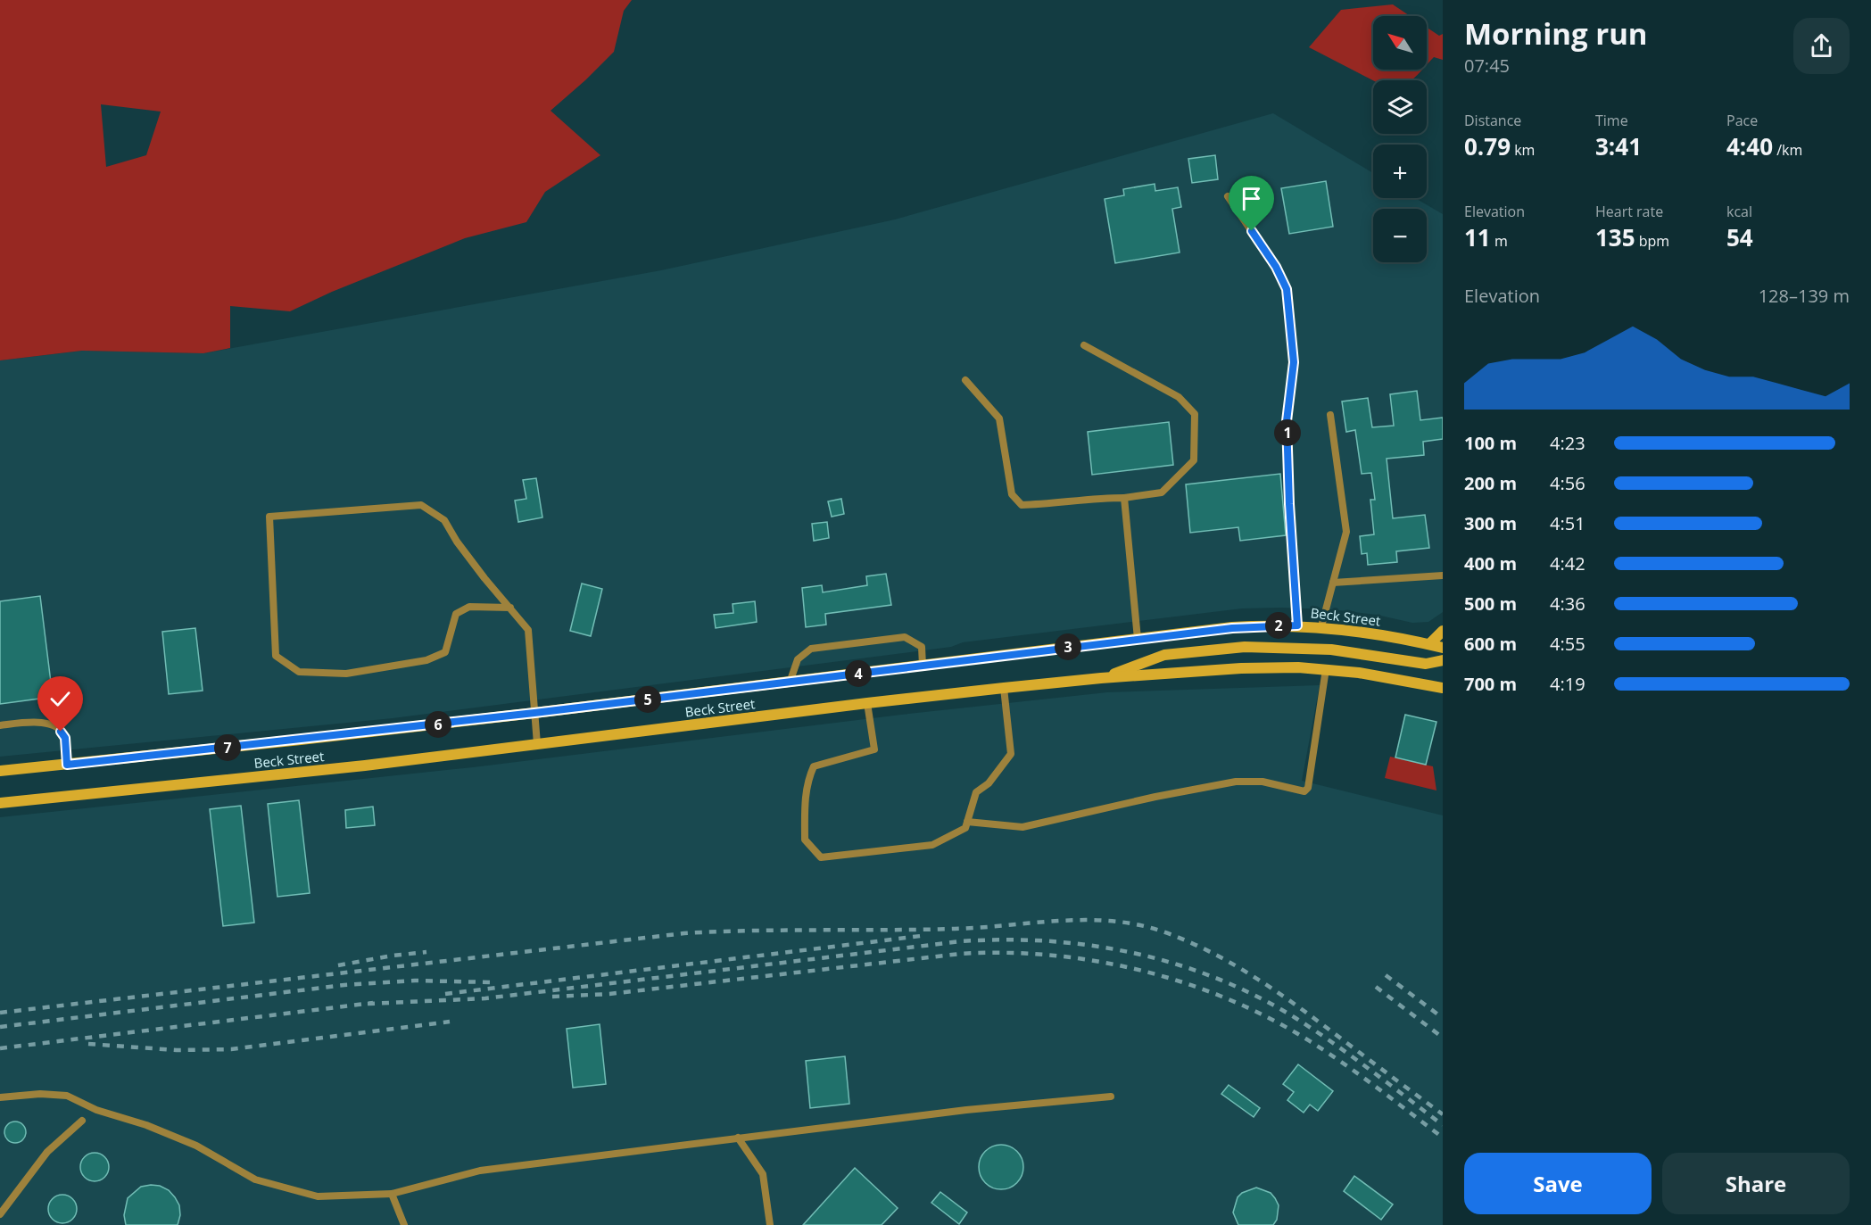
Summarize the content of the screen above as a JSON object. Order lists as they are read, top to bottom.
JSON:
{
  "streets": {
    "main road": ["Beck Street"]
  },
  "north": "top left",
  "page": {
    "heading": ["Morning run", "07:45"],
    "map_buttons": ["+", "−"],
    "stats": [
      ["Distance", "0.79 km"],
      ["Time", "3:41"],
      ["Pace", "4:40 /km"],
      ["Elevation", "11 m"],
      ["Heart rate", "135 bpm"],
      ["kcal", "54"]
    ],
    "chart": ["Elevation", "128–139 m"],
    "pins": [
      "1",
      "2",
      "3",
      "4",
      "5",
      "6",
      "7"
    ],
    "list": [
      {
        "name": "100 m",
        "note": "4:23"
      },
      {
        "name": "200 m",
        "note": "4:56"
      },
      {
        "name": "300 m",
        "note": "4:51"
      },
      {
        "name": "400 m",
        "note": "4:42"
      },
      {
        "name": "500 m",
        "note": "4:36"
      },
      {
        "name": "600 m",
        "note": "4:55"
      },
      {
        "name": "700 m",
        "note": "4:19"
      }
    ],
    "buttons": ["Save", "Share"]
  }
}
